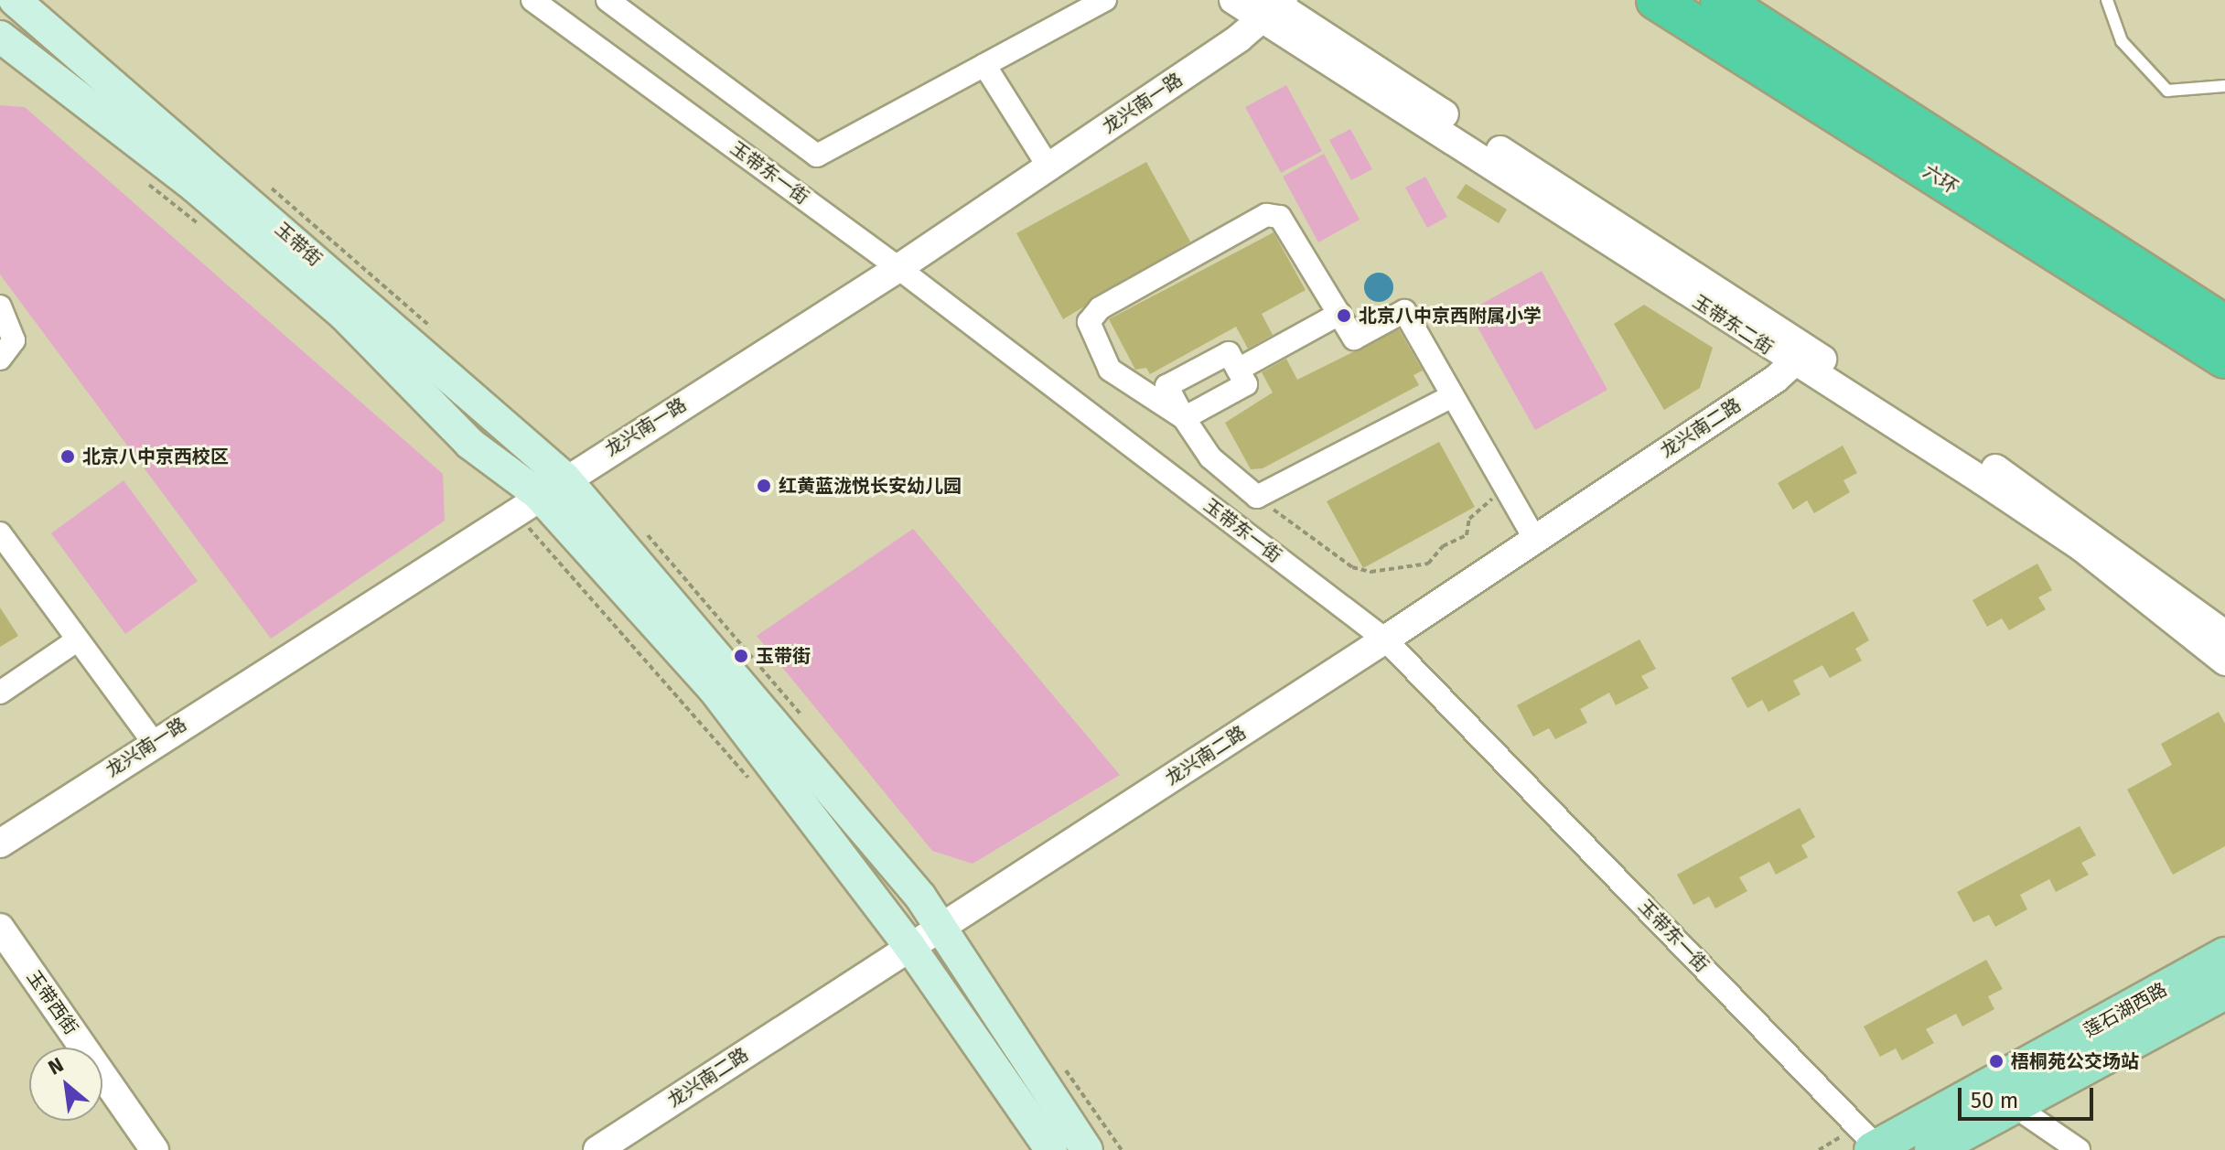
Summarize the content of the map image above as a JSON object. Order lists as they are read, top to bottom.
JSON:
{
  "streets": {
    "highway": ["六环"],
    "main road": ["玉带街", "莲石湖西路"],
    "street": [
      "龙兴南一路",
      "玉带东一街",
      "玉带东二街",
      "龙兴南二路",
      "玉带西街"
    ]
  },
  "crossings": [
    ["龙兴南一路", "玉带东一街"],
    ["龙兴南一路", "玉带街"],
    ["龙兴南一路", "玉带东二街"],
    ["玉带东一街", "龙兴南二路"],
    ["玉带东一街", "莲石湖西路"],
    ["玉带街", "龙兴南二路"],
    ["玉带东二街", "龙兴南二路"]
  ],
  "places": [
    "北京八中京西附属小学",
    "北京八中京西校区",
    "红黄蓝泷悦长安幼儿园",
    "玉带街",
    "梧桐苑公交场站"
  ],
  "scale_bar": "50 m",
  "north": "top left"
}
